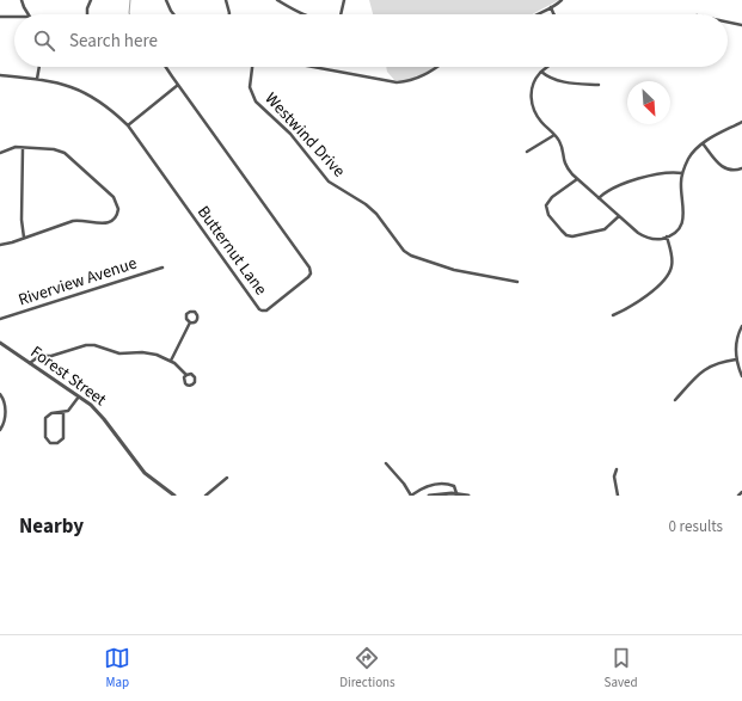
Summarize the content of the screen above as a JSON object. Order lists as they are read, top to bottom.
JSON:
{
  "streets": {
    "street": [
      "Westwind Drive",
      "Butternut Lane",
      "Riverview Avenue",
      "Forest Street"
    ]
  },
  "north": "bottom right",
  "page": {
    "search": "Search here",
    "heading": ["Nearby", "0 results"],
    "nav": ["Map", "Directions", "Saved"]
  }
}
